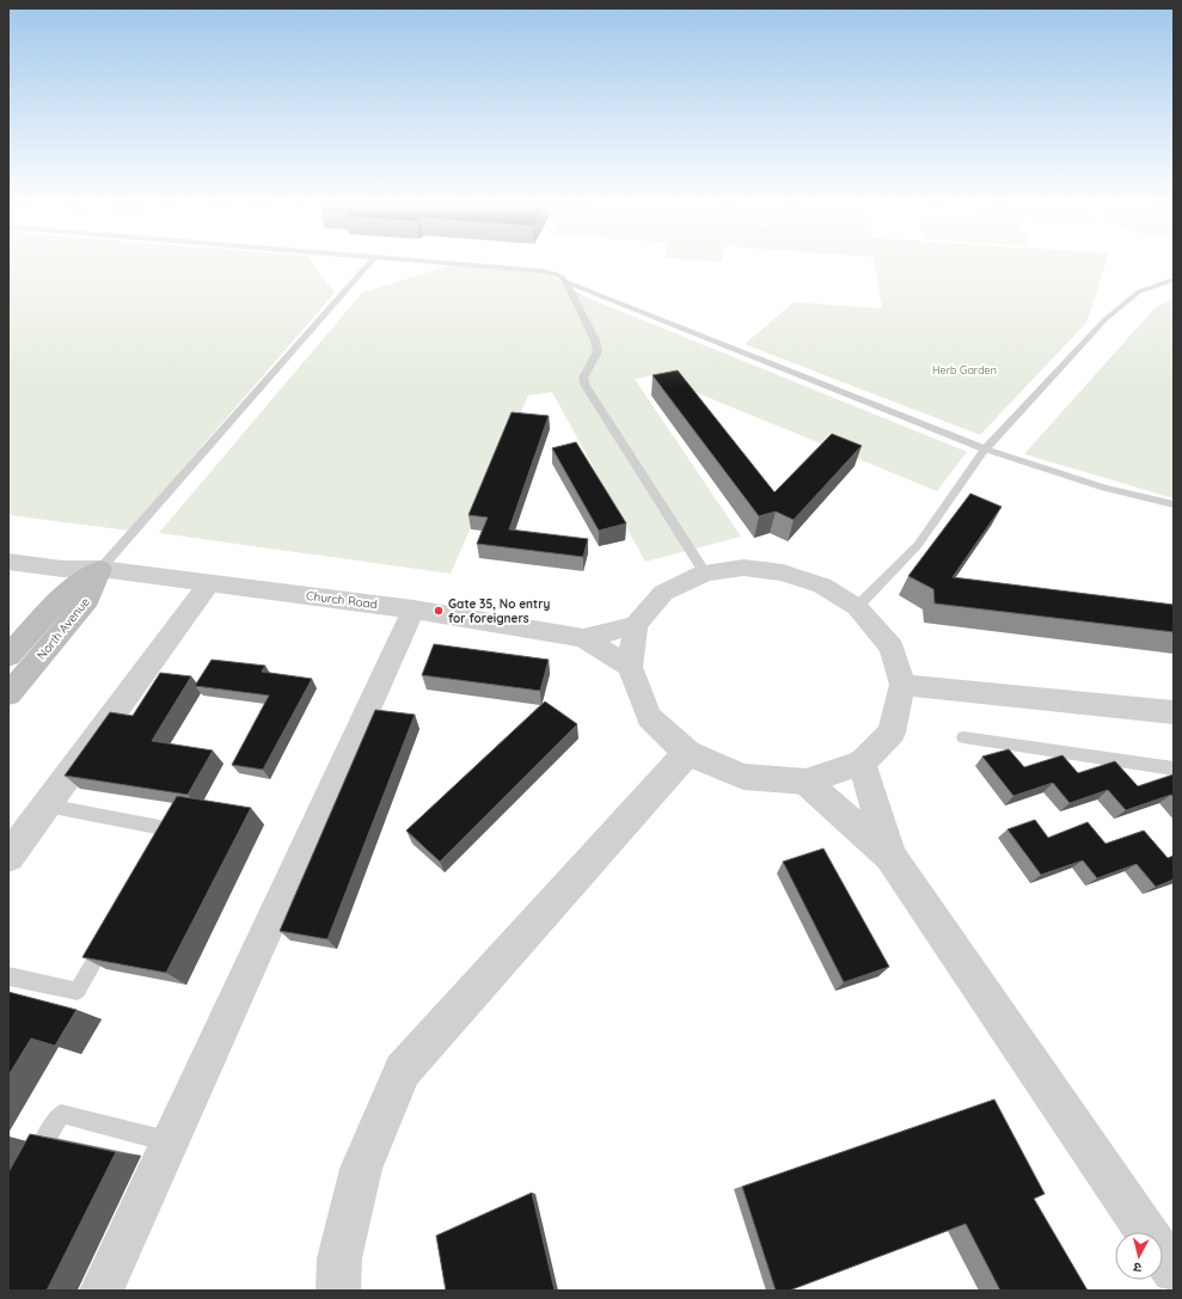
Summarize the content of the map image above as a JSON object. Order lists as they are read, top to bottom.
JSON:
{
  "streets": {
    "main road": ["North Avenue"],
    "street": ["Church Road"]
  },
  "crossings": [
    ["Church Road", "North Avenue"]
  ],
  "parks": ["Herb Garden"],
  "places": ["Gate 35, No entry for foreigners"],
  "north": "bottom"
}
